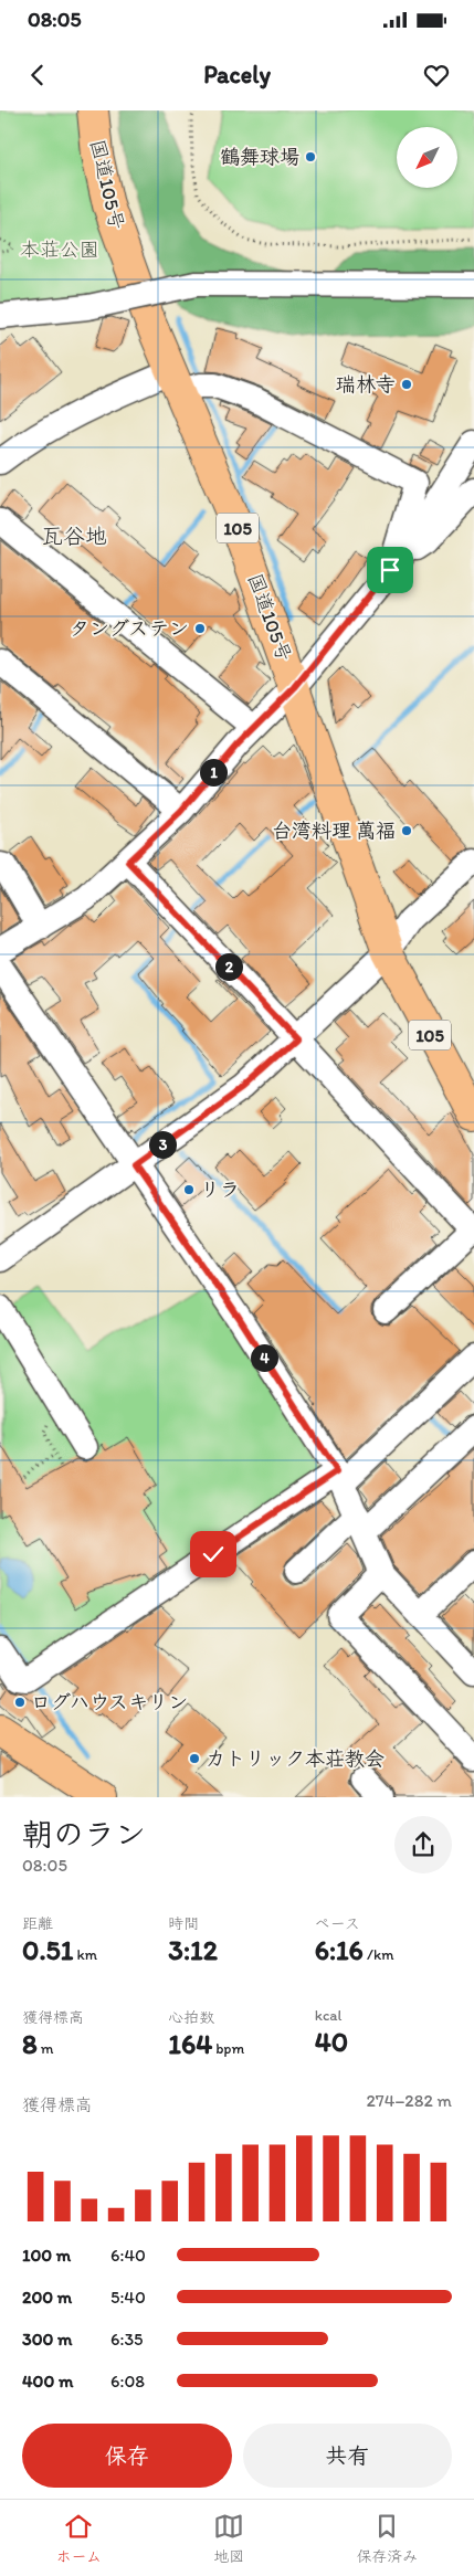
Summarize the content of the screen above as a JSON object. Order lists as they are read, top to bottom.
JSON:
{
  "streets": {
    "main road": ["国道105号", "105"]
  },
  "districts": ["瓦谷地"],
  "parks": ["本荘公園"],
  "places": [
    "鶴舞球場",
    "瑞林寺",
    "タングステン",
    "台湾料理 萬福",
    "リラ",
    "ログハウスキリン",
    "カトリック本荘教会"
  ],
  "north": "bottom left",
  "page": {
    "status": "08:05",
    "header": "Pacely",
    "pins": [
      "1",
      "2",
      "3",
      "4"
    ],
    "heading": ["朝のラン", "08:05"],
    "stats": [
      ["距離", "0.51 km"],
      ["時間", "3:12"],
      ["ペース", "6:16 /km"],
      ["獲得標高", "8 m"],
      ["心拍数", "164 bpm"],
      ["kcal", "40"]
    ],
    "chart": ["獲得標高", "274–282 m"],
    "list": [
      {
        "name": "100 m",
        "note": "6:40"
      },
      {
        "name": "200 m",
        "note": "5:40"
      },
      {
        "name": "300 m",
        "note": "6:35"
      },
      {
        "name": "400 m",
        "note": "6:08"
      }
    ],
    "buttons": ["保存", "共有"],
    "tabs": ["ホーム", "地図", "保存済み"]
  }
}
